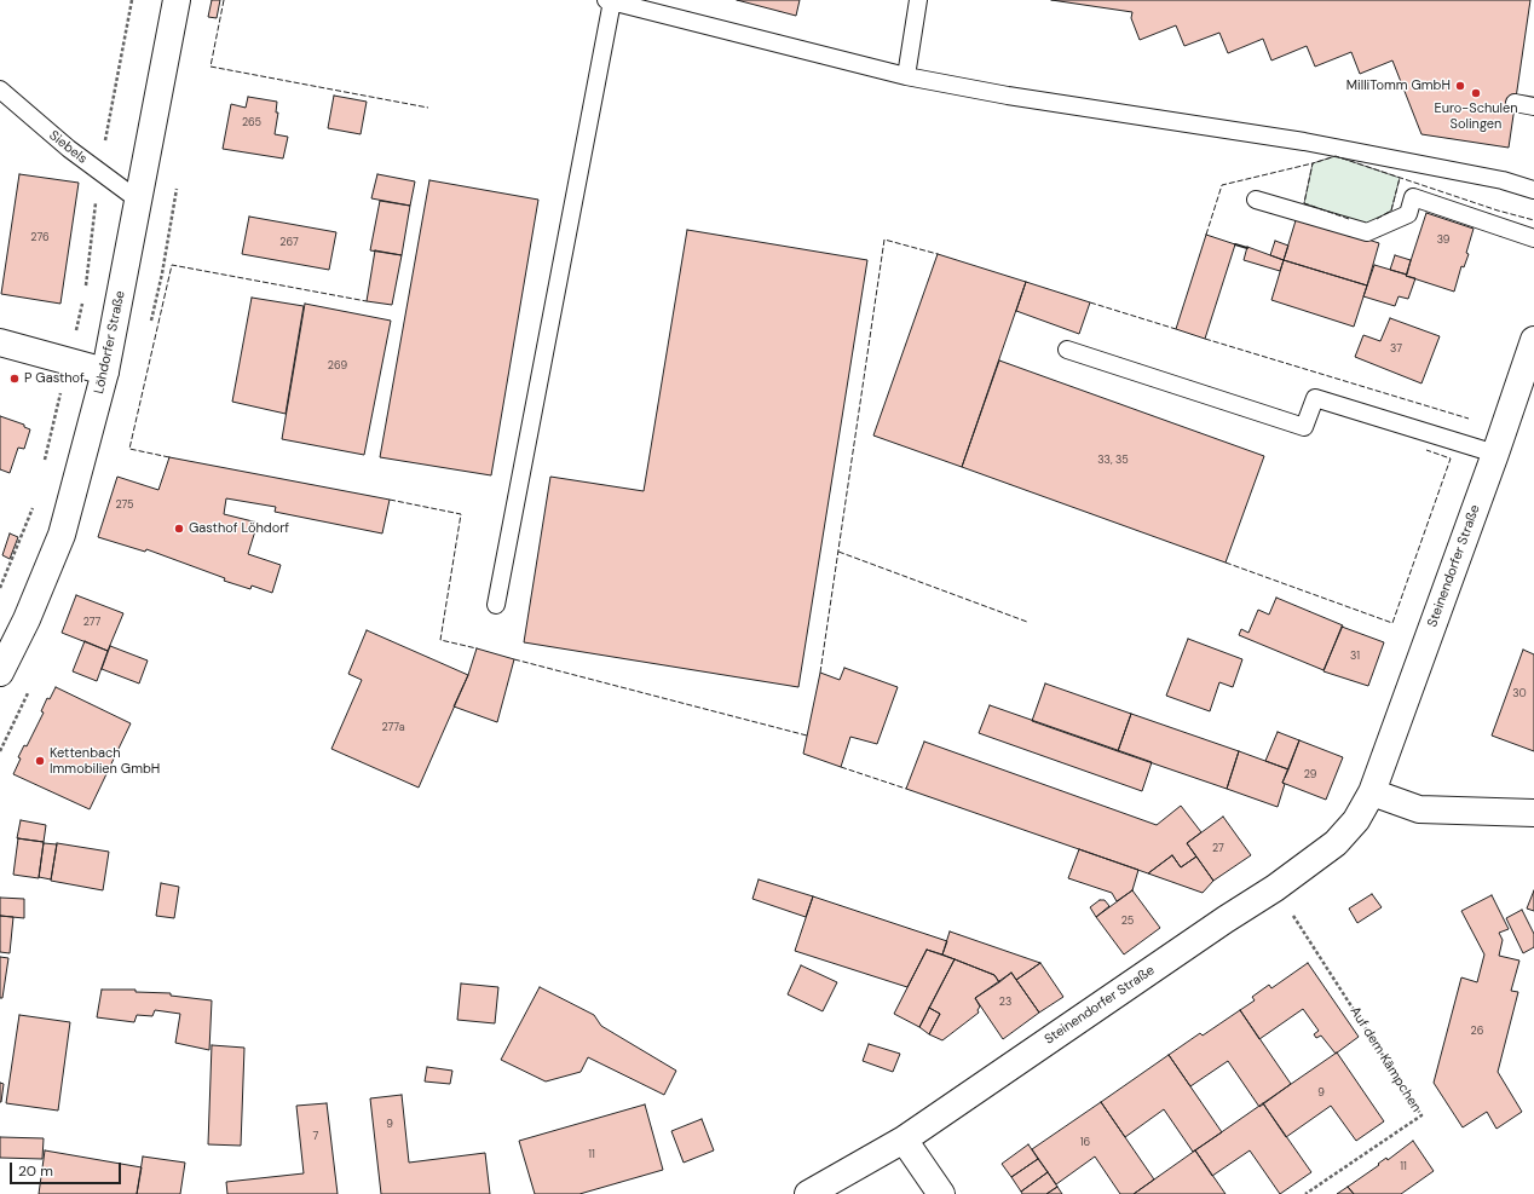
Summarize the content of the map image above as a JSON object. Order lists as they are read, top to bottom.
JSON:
{
  "streets": {
    "street": ["Löhdorfer Straße", "Steinendorfer Straße"],
    "lane": ["Siebels"],
    "path": ["Auf dem Kämpchen"]
  },
  "crossings": [
    ["Siebels", "Löhdorfer Straße"],
    ["Steinendorfer Straße", "Auf dem Kämpchen"]
  ],
  "places": [
    "MilliTomm GmbH",
    "Euro-Schulen Solingen",
    "P Gasthof",
    "Gasthof Löhdorf",
    "Kettenbach Immobilien GmbH"
  ],
  "house_numbers": [
    "265",
    "276",
    "39",
    "267",
    "37",
    "269",
    "33, 35",
    "275",
    "277",
    "31",
    "30",
    "277a",
    "29",
    "27",
    "25",
    "23",
    "26",
    "9",
    "9",
    "7",
    "16",
    "11",
    "11"
  ],
  "scale_bar": "20 m"
}
